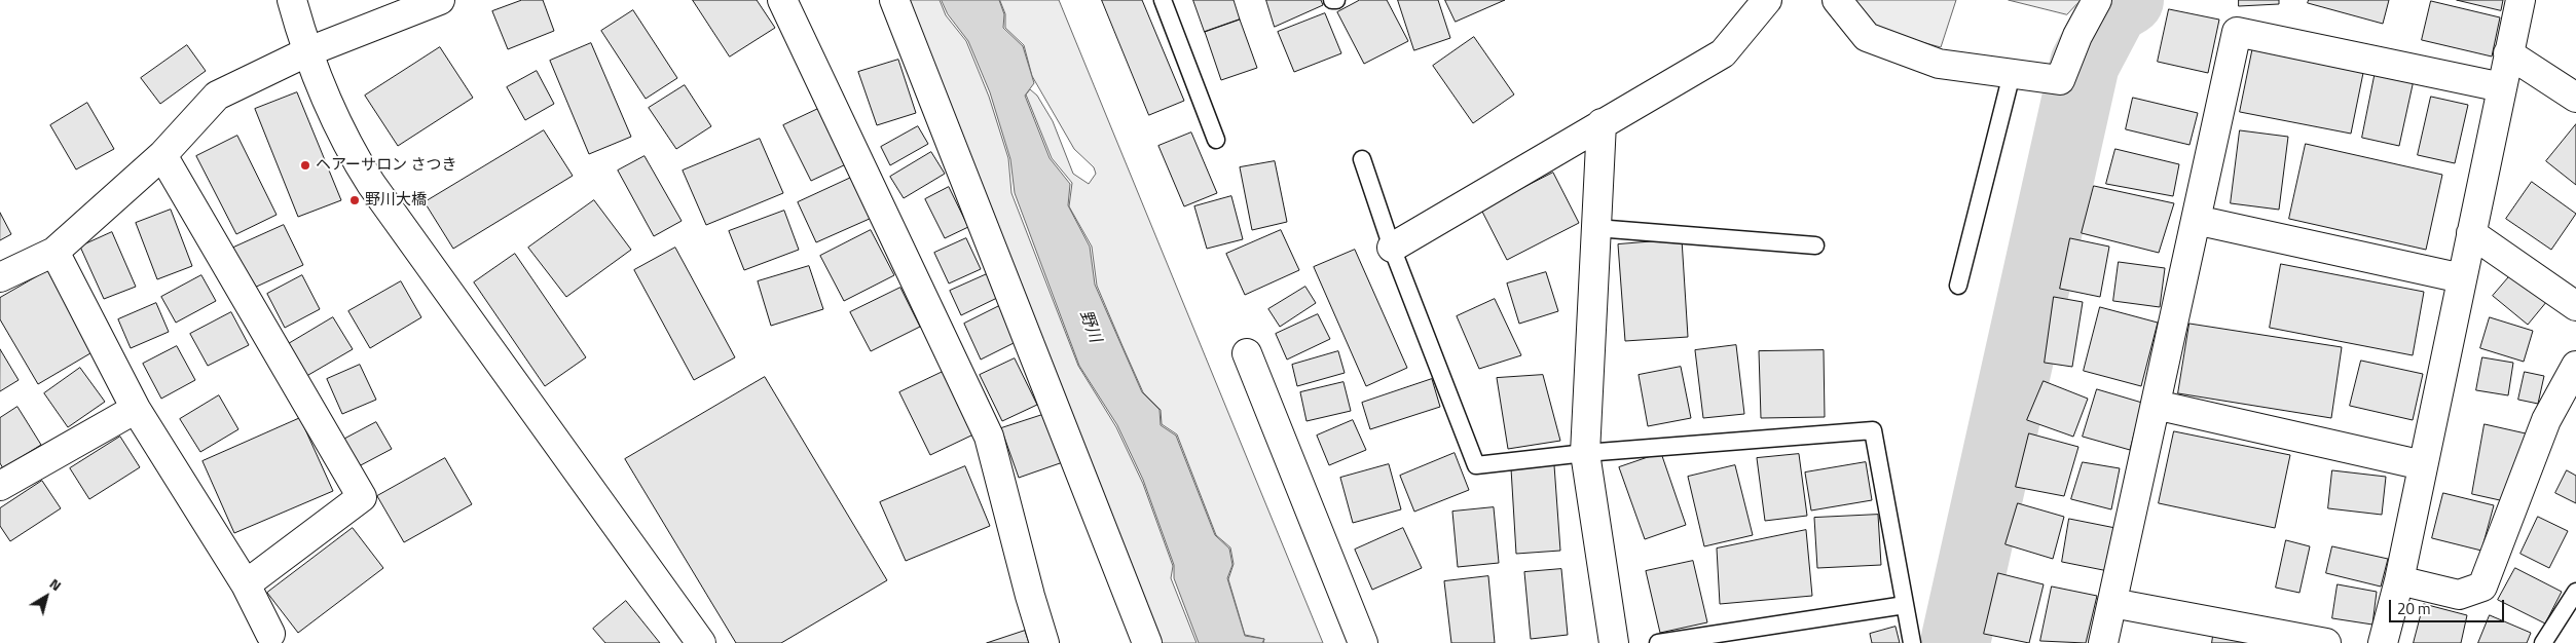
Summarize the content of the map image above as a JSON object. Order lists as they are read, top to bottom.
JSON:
{
  "water": ["野川"],
  "places": ["ヘアーサロン さつき", "野川大橋"],
  "scale_bar": "20 m",
  "north": "top right"
}
